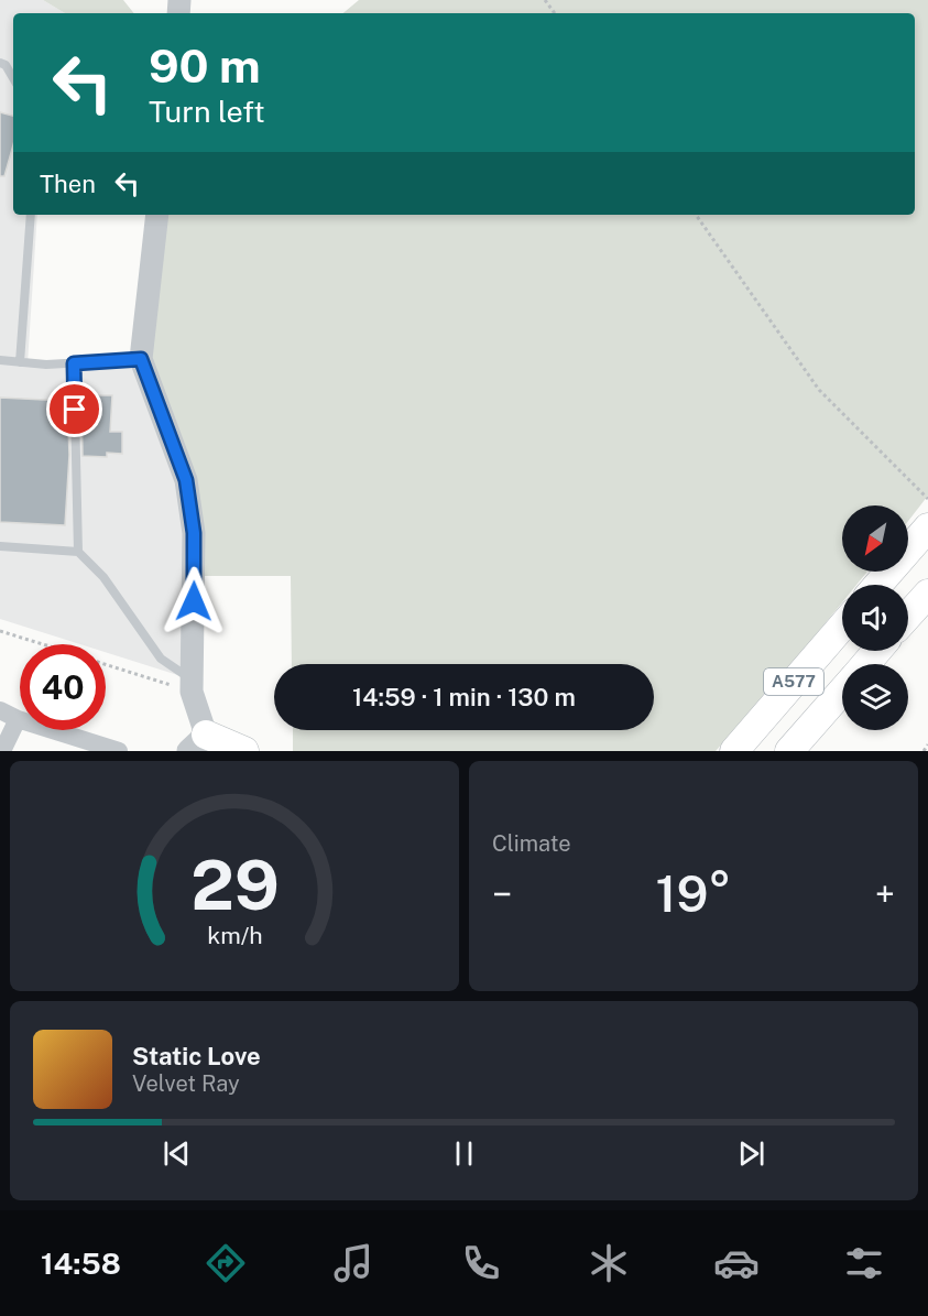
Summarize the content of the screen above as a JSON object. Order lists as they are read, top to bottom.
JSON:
{
  "streets": {
    "main road": ["A577"]
  },
  "north": "bottom left",
  "page": {
    "turn": ["90 m", "Turn left"],
    "then": "Then",
    "limit": "40",
    "trip": "14:59 · 1 min · 130 m",
    "tile": "Climate",
    "heat": ["−", "19°", "+"],
    "song": ["Static Love", "Velvet Ray"],
    "tabs": "14:58",
    "gauge": ["29", "km/h"]
  }
}
